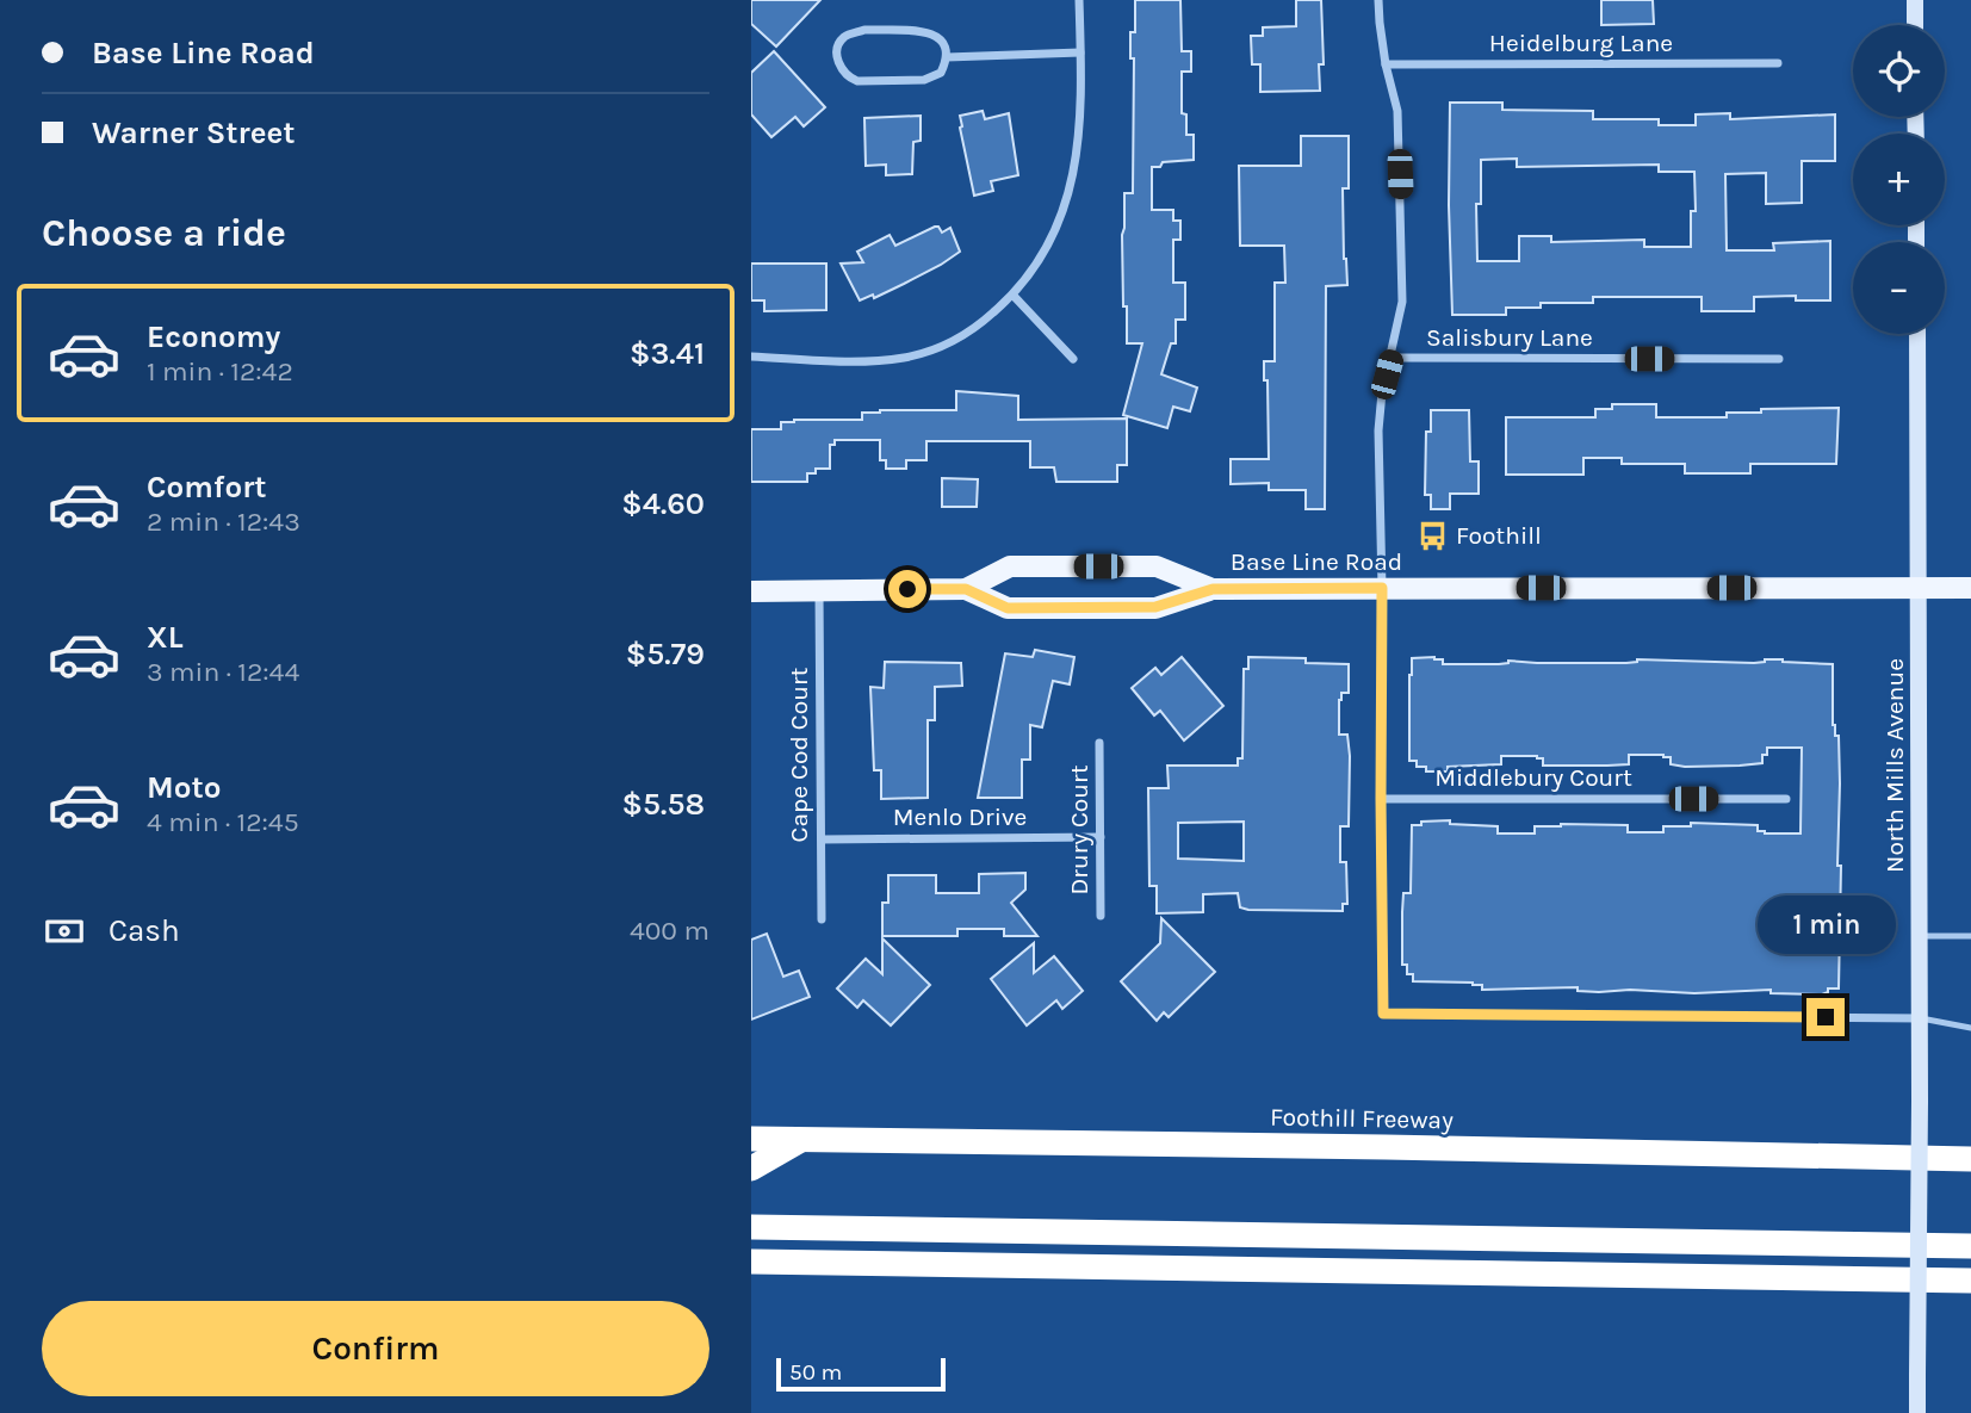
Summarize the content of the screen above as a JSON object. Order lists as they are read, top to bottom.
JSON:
{
  "streets": {
    "highway": ["Foothill Freeway"],
    "main road": ["Base Line Road", "North Mills Avenue"],
    "street": [
      "Heidelburg Lane",
      "Salisbury Lane",
      "Cape Cod Court",
      "Middlebury Court",
      "Menlo Drive",
      "Drury Court"
    ]
  },
  "crossings": [
    ["Base Line Road", "Cape Cod Court"],
    ["Base Line Road", "North Mills Avenue"],
    ["Cape Cod Court", "Menlo Drive"],
    ["Menlo Drive", "Drury Court"]
  ],
  "places": {
    "bus stop": ["Foothill"]
  },
  "scale_bar": "50 m",
  "page": {
    "banner": ["Base Line Road", "Warner Street"],
    "map_buttons": ["+", "−"],
    "heading": "Choose a ride",
    "list": [
      {
        "name": "Economy",
        "note": "1 min · 12:42",
        "value": "$3.41"
      },
      {
        "name": "Comfort",
        "note": "2 min · 12:43",
        "value": "$4.60"
      },
      {
        "name": "XL",
        "note": "3 min · 12:44",
        "value": "$5.79"
      },
      {
        "name": "Moto",
        "note": "4 min · 12:45",
        "value": "$5.58"
      }
    ],
    "pay": ["Cash", "400 m"],
    "bubble": "1 min",
    "buttons": "Confirm",
    "scale": "50 m"
  }
}
